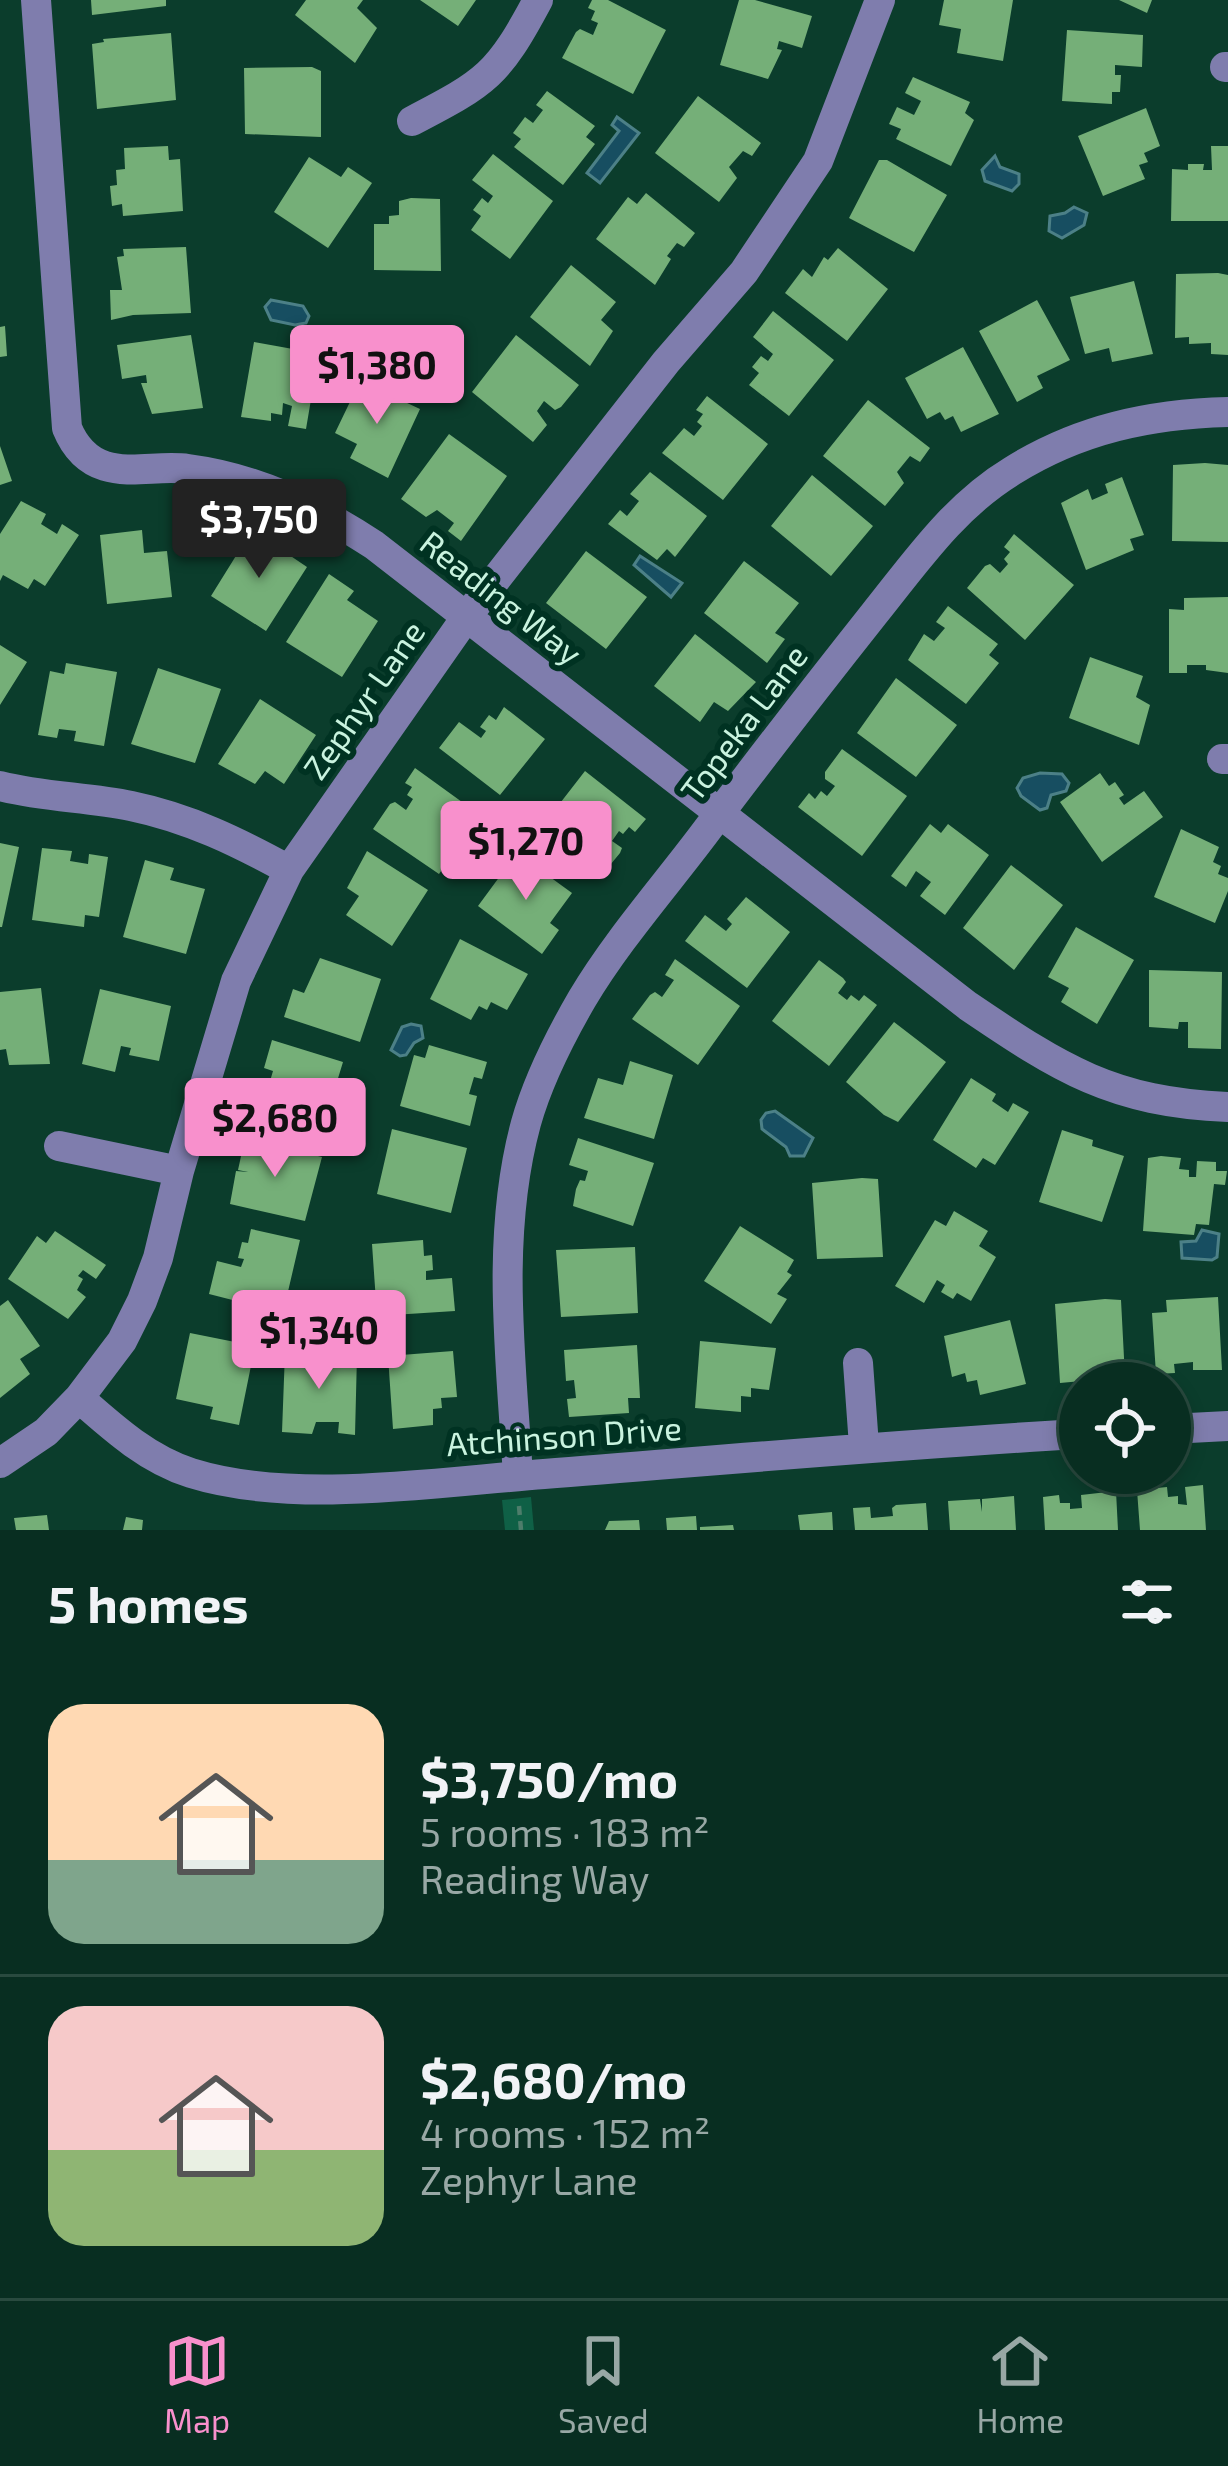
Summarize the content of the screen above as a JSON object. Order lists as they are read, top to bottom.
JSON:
{
  "streets": {
    "street": [
      "Reading Way",
      "Zephyr Lane",
      "Topeka Lane",
      "Atchinson Drive"
    ]
  },
  "crossings": [
    ["Reading Way", "Zephyr Lane"],
    ["Reading Way", "Topeka Lane"],
    ["Zephyr Lane", "Atchinson Drive"],
    ["Topeka Lane", "Atchinson Drive"]
  ],
  "page": {
    "price": [
      "$1,380",
      "$3,750",
      "$1,270",
      "$2,680",
      "$1,340"
    ],
    "heading": "5 homes",
    "list": [
      {
        "name": "$3,750/mo",
        "note": "5 rooms · 183 m² · Reading Way"
      },
      {
        "name": "$2,680/mo",
        "note": "4 rooms · 152 m² · Zephyr Lane"
      }
    ],
    "tabs": ["Map", "Saved", "Home"]
  }
}
